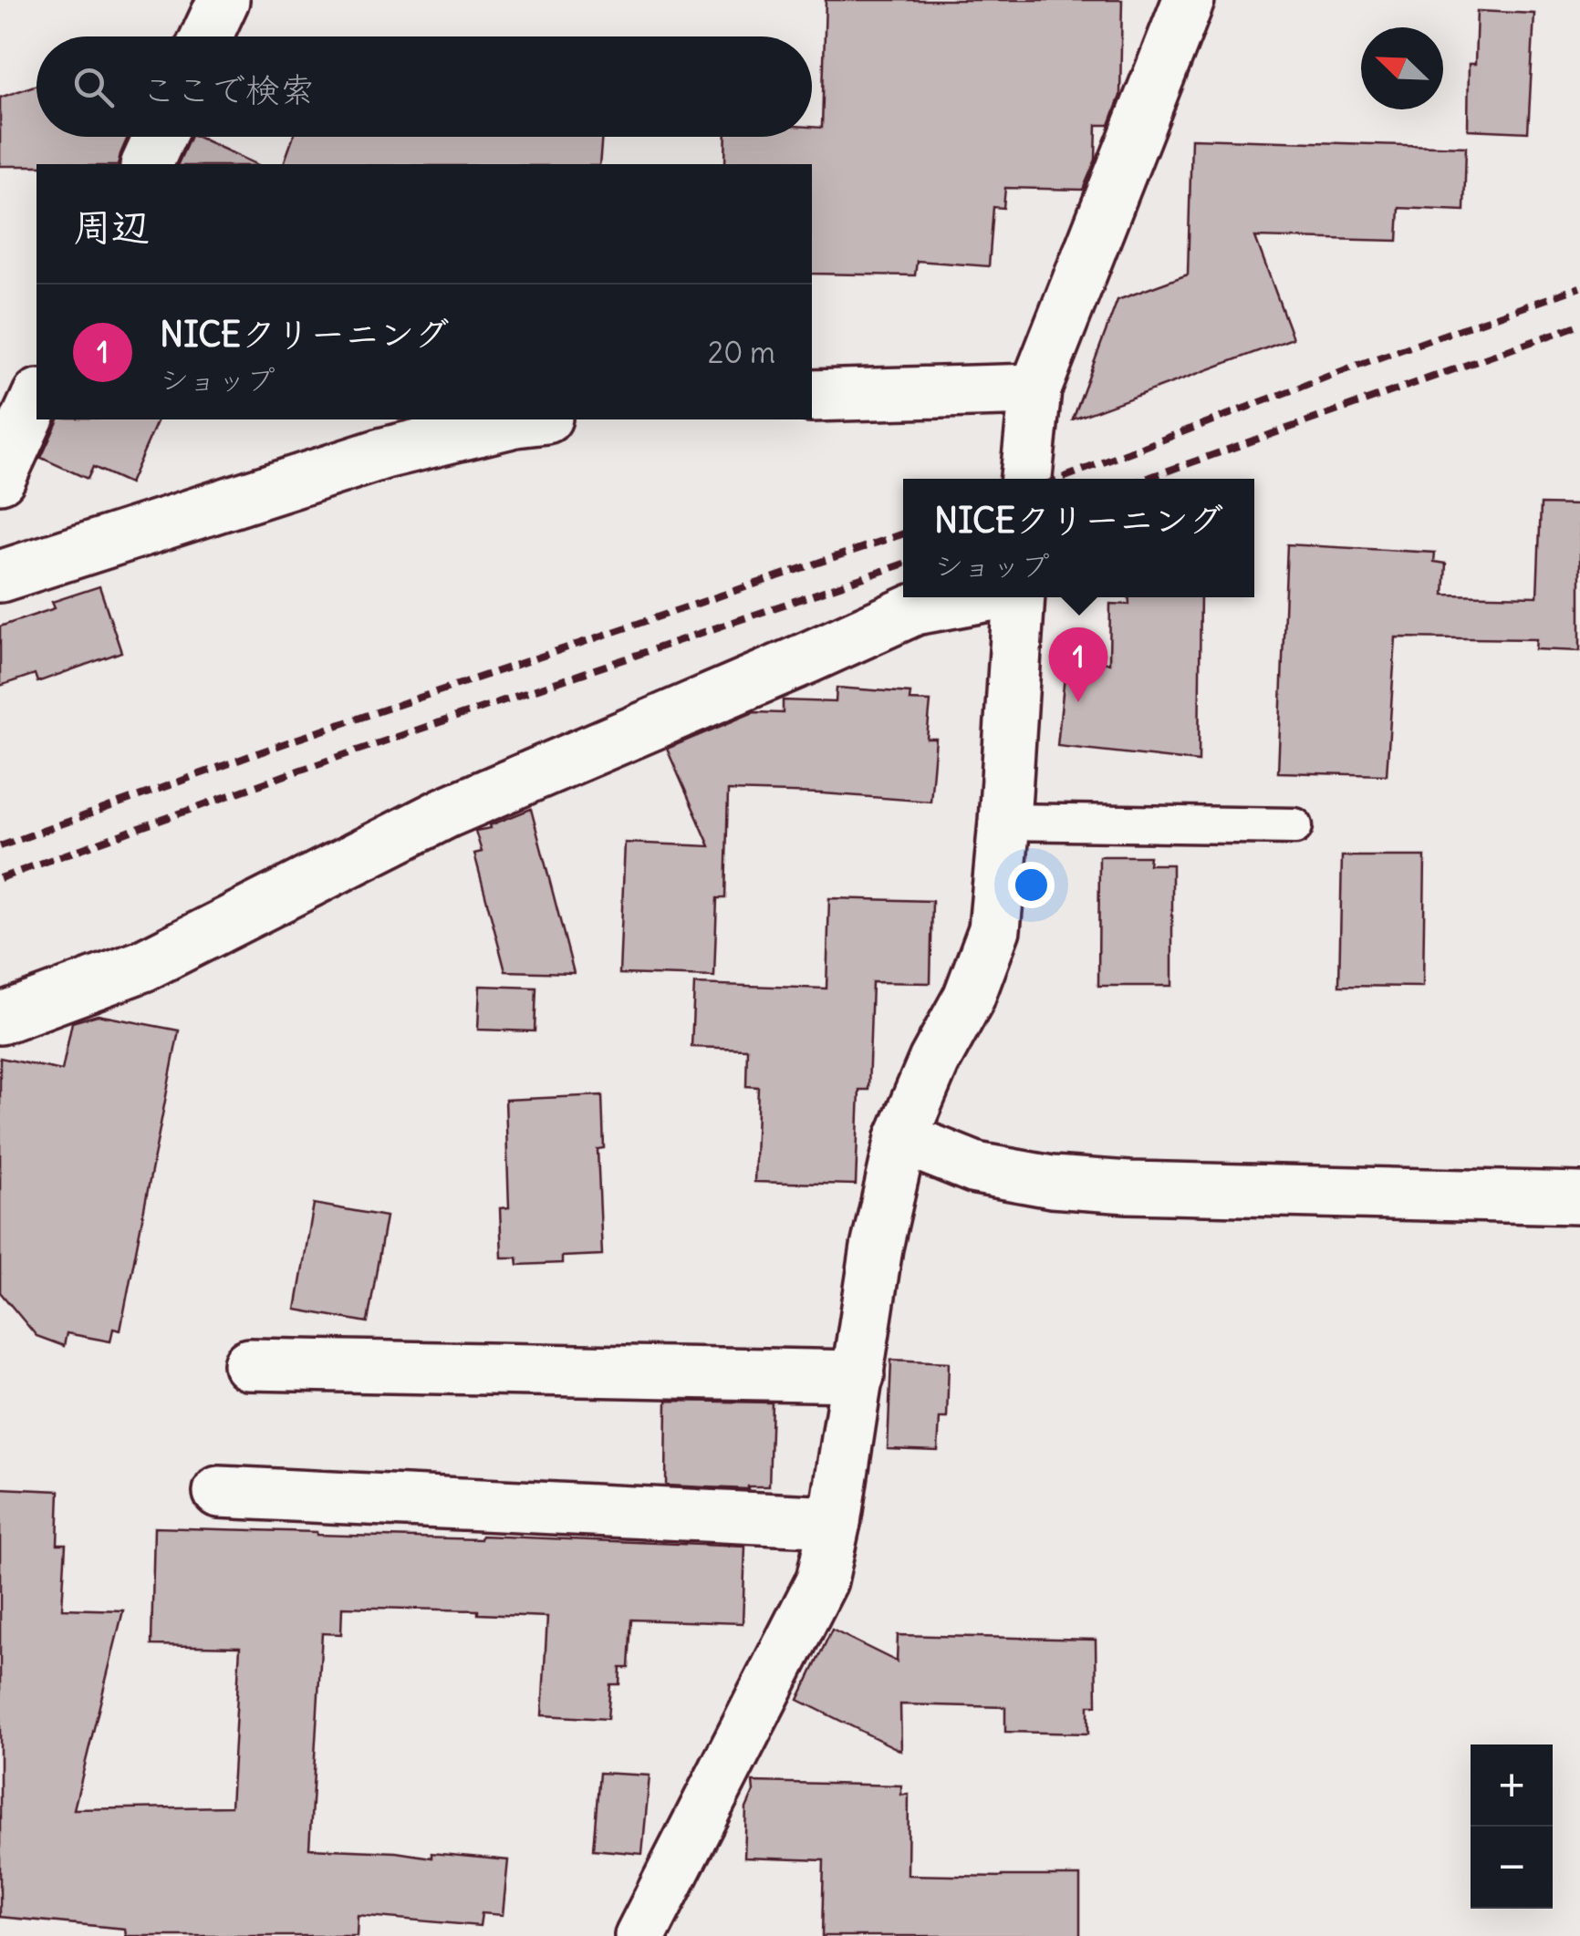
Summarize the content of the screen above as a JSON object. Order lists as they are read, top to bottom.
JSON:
{
  "north": "top left",
  "page": {
    "search": "ここで検索",
    "heading": "周辺",
    "list": [
      {
        "mark": "1",
        "name": "NICEクリーニング",
        "note": "ショップ",
        "value": "20 m"
      }
    ],
    "popup": ["NICEクリーニング", "ショップ"],
    "pins": "1",
    "map_buttons": ["+", "−"]
  }
}
